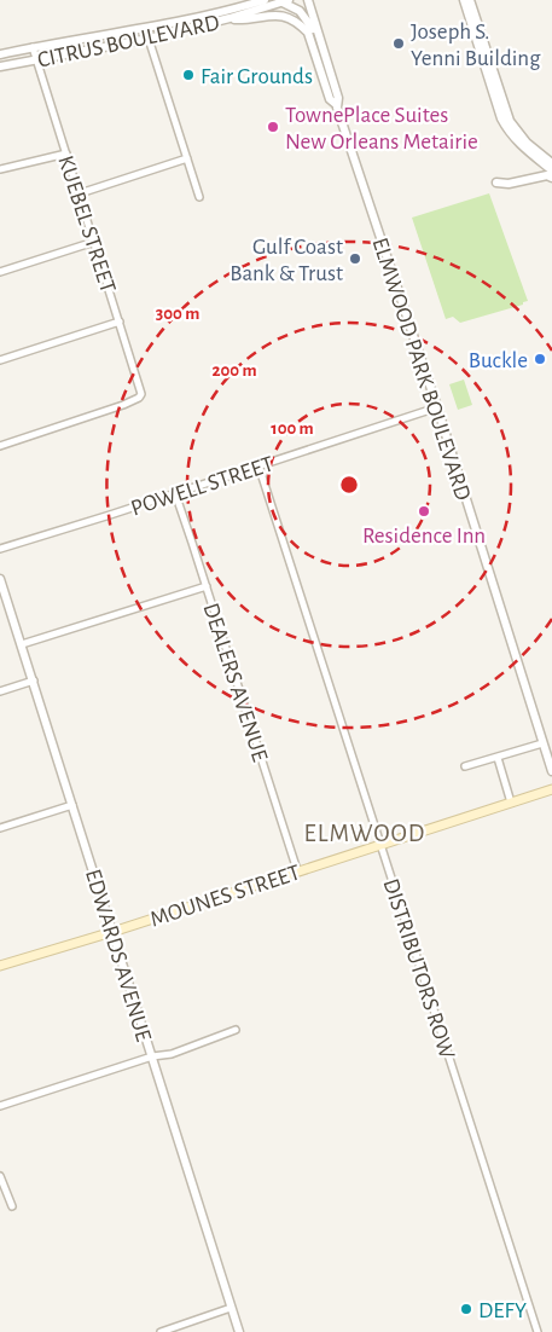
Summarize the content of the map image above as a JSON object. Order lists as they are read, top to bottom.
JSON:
{
  "streets": {
    "main road": ["MOUNES STREET"],
    "street": [
      "CITRUS BOULEVARD",
      "KUEBEL STREET",
      "ELMWOOD PARK BOULEVARD",
      "POWELL STREET",
      "DEALERS AVENUE",
      "EDWARDS AVENUE",
      "DISTRIBUTORS ROW"
    ]
  },
  "crossings": [
    ["CITRUS BOULEVARD", "KUEBEL STREET"],
    ["CITRUS BOULEVARD", "ELMWOOD PARK BOULEVARD"],
    ["ELMWOOD PARK BOULEVARD", "POWELL STREET"],
    ["POWELL STREET", "DEALERS AVENUE"],
    ["POWELL STREET", "DISTRIBUTORS ROW"],
    ["DEALERS AVENUE", "MOUNES STREET"],
    ["MOUNES STREET", "EDWARDS AVENUE"],
    ["MOUNES STREET", "DISTRIBUTORS ROW"]
  ],
  "districts": ["ELMWOOD"],
  "places": [
    "Joseph S. Yenni Building",
    "Fair Grounds",
    "TownePlace Suites New Orleans Metairie",
    "Gulf Coast Bank & Trust",
    "Buckle",
    "Residence Inn",
    "DEFY"
  ],
  "rings": ["300 m", "200 m", "100 m"]
}
